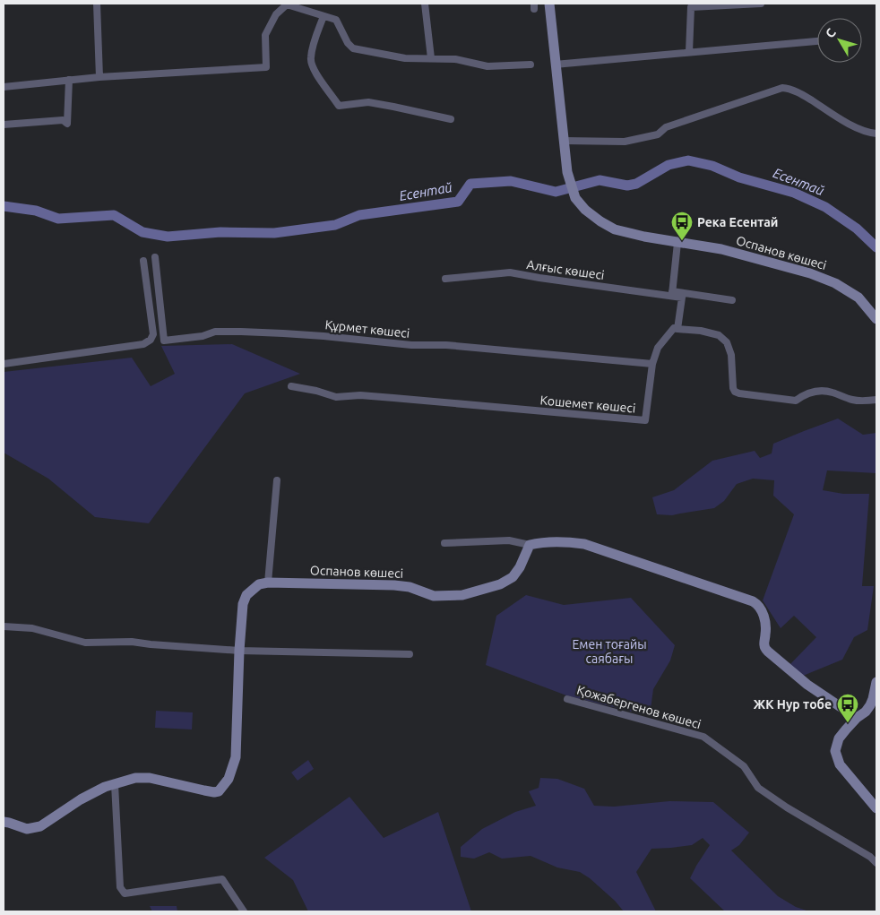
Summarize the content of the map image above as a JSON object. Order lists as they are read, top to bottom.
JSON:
{
  "streets": {
    "street": [
      "Оспанов көшесі",
      "Алғыс көшесі",
      "Құрмет көшесі",
      "Кошемет көшесі",
      "Қожабергенов көшесі"
    ]
  },
  "crossings": [
    ["Алғыс көшесі", "Кошемет көшесі"],
    ["Құрмет көшесі", "Кошемет көшесі"]
  ],
  "water": ["Есентай"],
  "parks": ["Емен тоғайы саябағы"],
  "places": {
    "bus stop": ["Река Есентай", "ЖК Нур тобе"]
  },
  "north": "top left"
}
